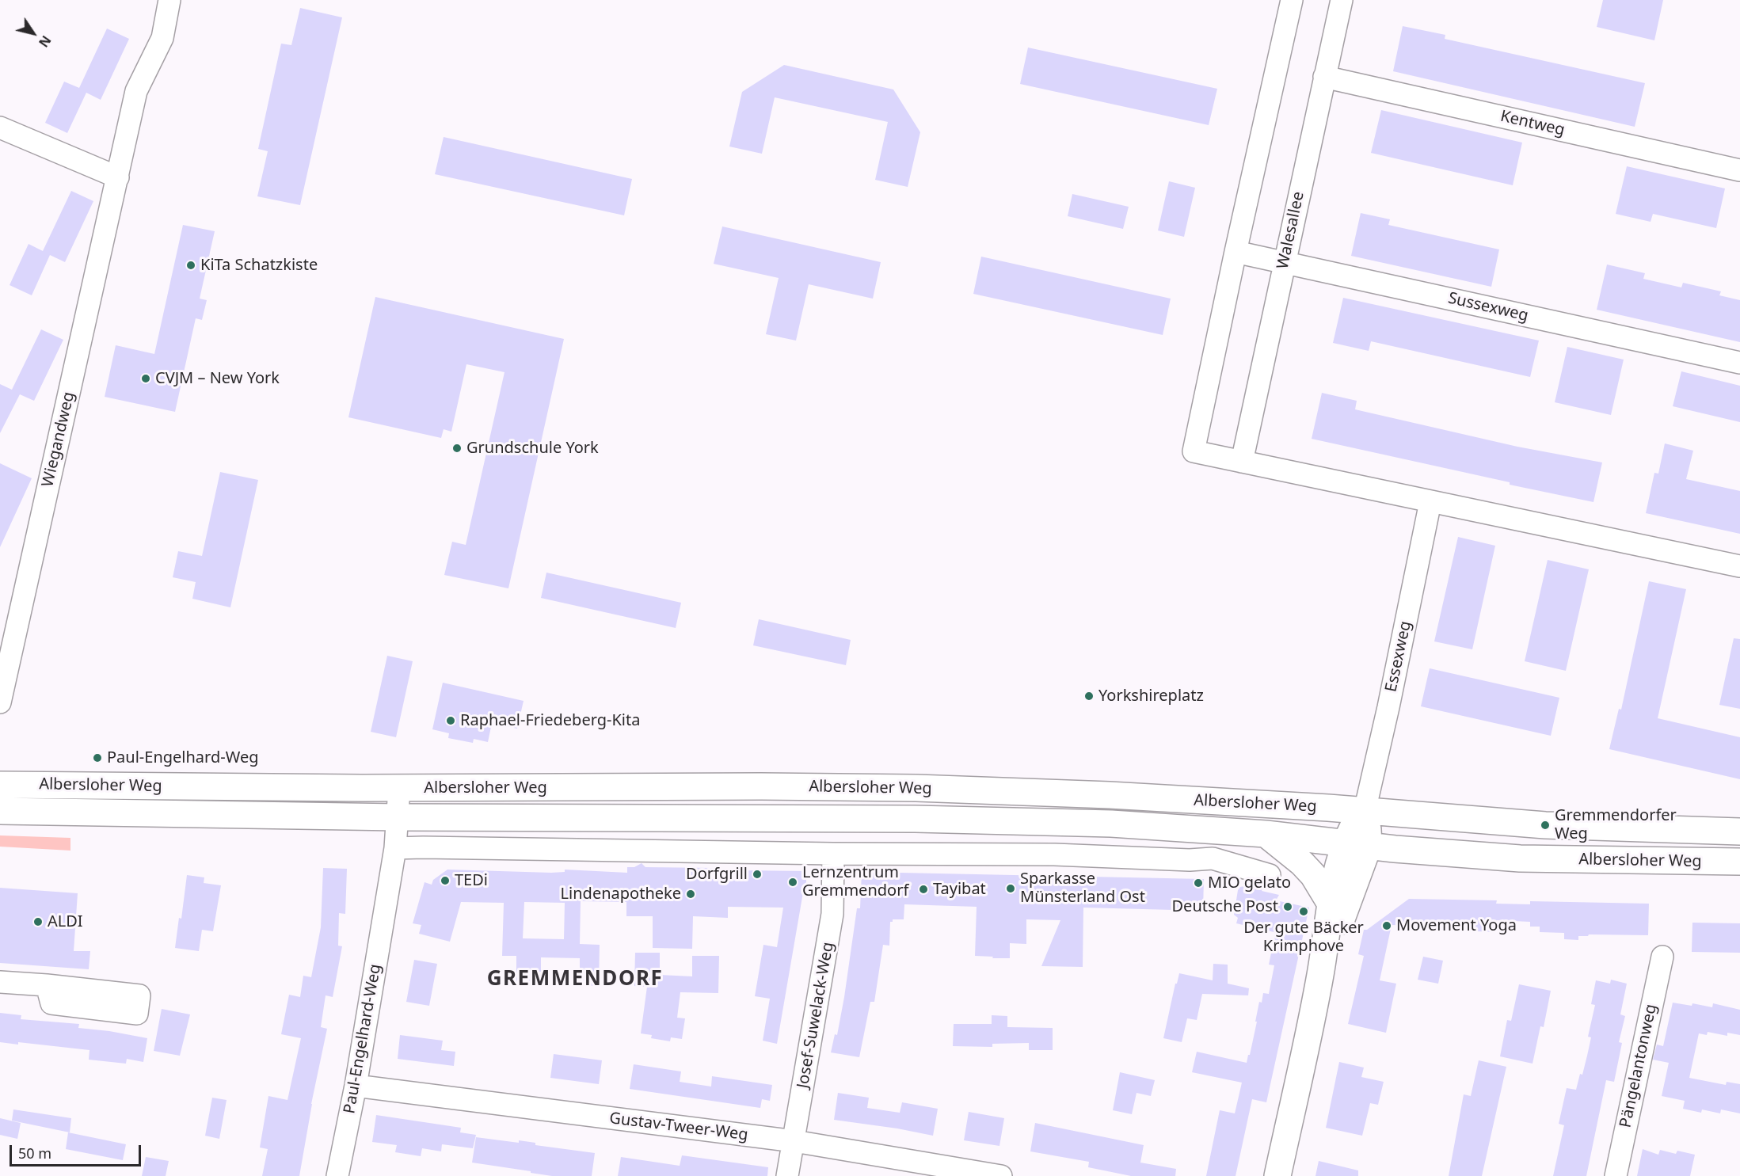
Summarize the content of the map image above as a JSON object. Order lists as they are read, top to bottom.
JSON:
{
  "streets": {
    "main road": ["Albersloher Weg"],
    "street": [
      "Kentweg",
      "Walesallee",
      "Sussexweg",
      "Wiegandweg",
      "Essexweg",
      "Josef-Suwelack-Weg",
      "Paul-Engelhard-Weg",
      "Pängelantonweg",
      "Gustav-Tweer-Weg"
    ]
  },
  "crossings": [
    ["Kentweg", "Walesallee"],
    ["Walesallee", "Sussexweg"],
    ["Essexweg", "Albersloher Weg"],
    ["Albersloher Weg", "Paul-Engelhard-Weg"],
    ["Josef-Suwelack-Weg", "Gustav-Tweer-Weg"],
    ["Paul-Engelhard-Weg", "Gustav-Tweer-Weg"]
  ],
  "districts": ["GREMMENDORF"],
  "places": [
    "KiTa Schatzkiste",
    "CVJM – New York",
    "Grundschule York",
    "Yorkshireplatz",
    "Raphael-Friedeberg-Kita",
    "Paul-Engelhard-Weg",
    "Gremmendorfer Weg",
    "Dorfgrill",
    "TEDi",
    "Lernzentrum Gremmendorf",
    "MIO gelato",
    "Sparkasse Münsterland Ost",
    "Tayibat",
    "Lindenapotheke",
    "Deutsche Post",
    "Der gute Bäcker Krimphove",
    "ALDI",
    "Movement Yoga"
  ],
  "scale_bar": "50 m",
  "north": "bottom right"
}
